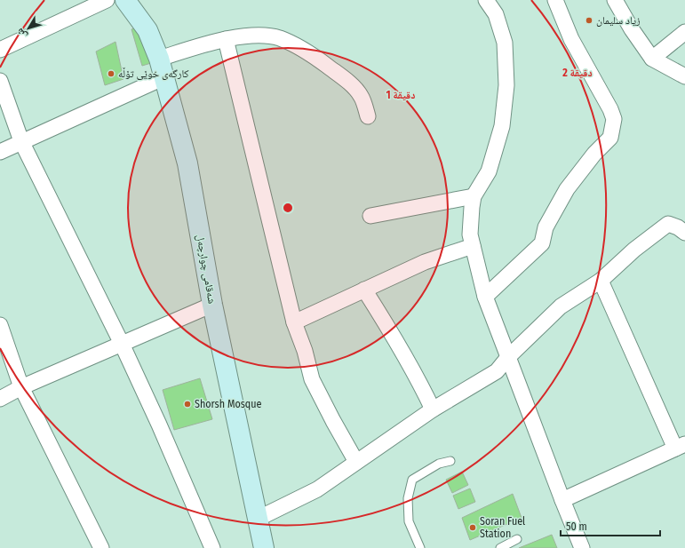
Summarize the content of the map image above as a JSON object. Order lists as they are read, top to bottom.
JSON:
{
  "streets": {
    "main road": ["شەقامی چوارچەل"]
  },
  "places": [
    "زياد سليمان",
    "کارگەی خوێی تۆڵە",
    "Shorsh Mosque",
    "Soran Fuel Station"
  ],
  "scale_bar": "50 m",
  "north": "bottom left",
  "rings": ["2 دقيقة", "1 دقيقة"]
}
